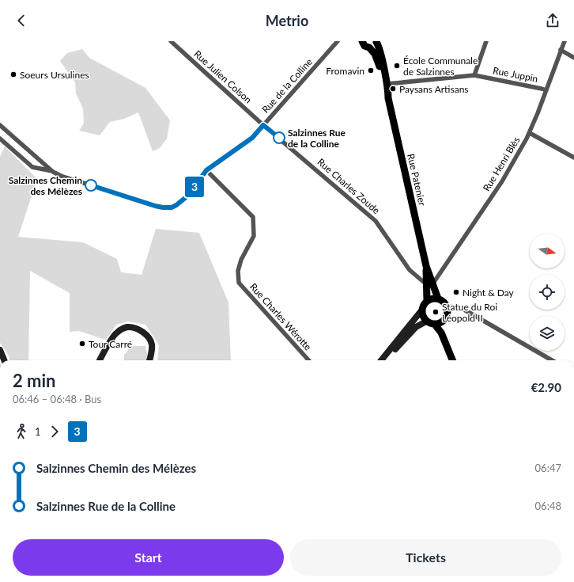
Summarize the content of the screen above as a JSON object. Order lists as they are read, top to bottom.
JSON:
{
  "streets": {
    "main road": ["Rue Patenier"],
    "street": [
      "Rue Juppin",
      "Rue Julien Colson",
      "Rue de la Colline",
      "Rue Henri Blès",
      "Rue Charles Zoude",
      "Rue Charles Wérotte"
    ]
  },
  "crossings": [
    ["Rue Juppin", "Rue Henri Blès"],
    ["Rue Juppin", "Rue Patenier"],
    ["Rue Julien Colson", "Rue de la Colline"],
    ["Rue Julien Colson", "Rue Charles Zoude"],
    ["Rue de la Colline", "Rue Charles Zoude"],
    ["Rue de la Colline", "Rue Charles Wérotte"],
    ["Rue Henri Blès", "Rue Patenier"],
    ["Rue Henri Blès", "Rue Charles Zoude"],
    ["Rue Patenier", "Rue Charles Zoude"]
  ],
  "places": [
    "École Communale de Salzinnes",
    "Fromavin",
    "Soeurs Ursulines",
    "Paysans Artisans",
    "Salzinnes Rue de la Colline",
    "Salzinnes Chemin des Mélèzes",
    "Night & Day",
    "Statue du Roi Léopold II",
    "Tour Carré"
  ],
  "lines": ["bus line 3"],
  "north": "right",
  "page": {
    "header": "Metrio",
    "on_map": "3",
    "heading": ["2 min", "06:46 – 06:48 · Bus", "€2.90"],
    "legs": ["1", "3"],
    "list": [
      {
        "name": "Salzinnes Chemin des Mélèzes",
        "value": "06:47"
      },
      {
        "name": "Salzinnes Rue de la Colline",
        "value": "06:48"
      }
    ],
    "buttons": ["Start", "Tickets"]
  }
}
